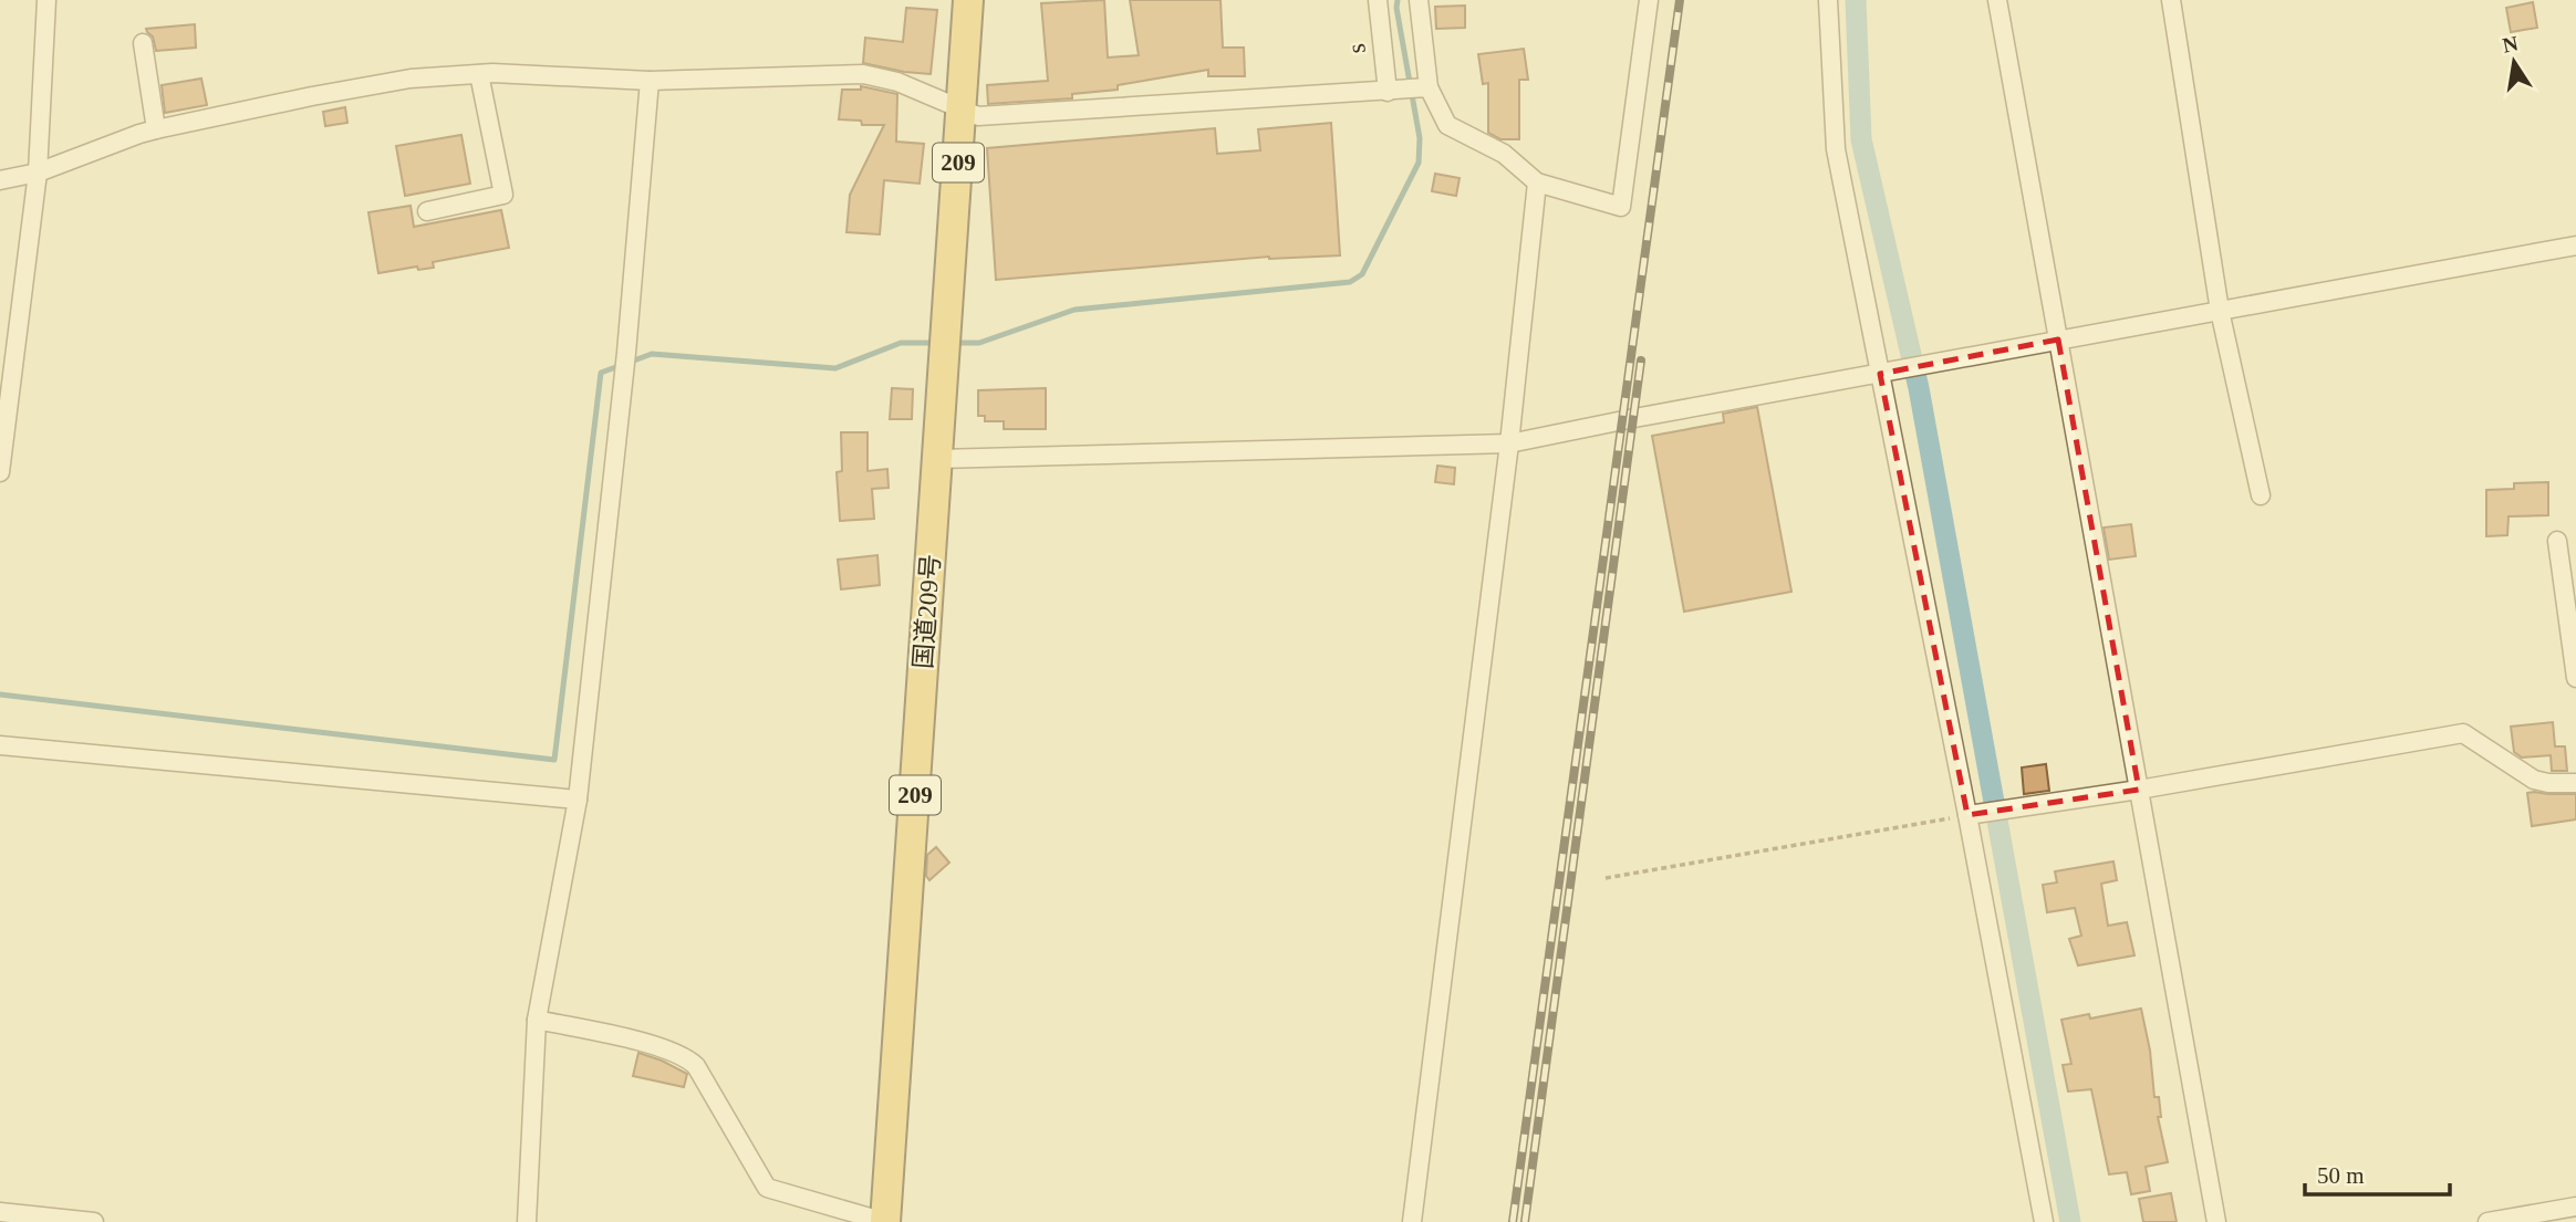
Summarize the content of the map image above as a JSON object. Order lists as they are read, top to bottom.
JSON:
{
  "streets": {
    "highway": ["209", "国道209号"],
    "street": ["s"]
  },
  "scale_bar": "50 m",
  "north": "top"
}
